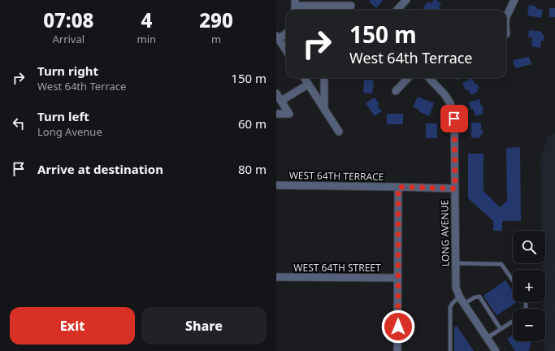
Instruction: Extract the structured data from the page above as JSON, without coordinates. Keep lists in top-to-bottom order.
{
  "streets": {
    "street": ["WEST 64TH TERRACE", "LONG AVENUE", "WEST 64TH STREET"]
  },
  "crossings": [
    ["WEST 64TH TERRACE", "LONG AVENUE"]
  ],
  "page": {
    "eta": [
      "07:08",
      "Arrival",
      "4",
      "min",
      "290",
      "m"
    ],
    "turn": ["150 m", "West 64th Terrace"],
    "list": [
      {
        "name": "Turn right",
        "note": "West 64th Terrace",
        "value": "150 m"
      },
      {
        "name": "Turn left",
        "note": "Long Avenue",
        "value": "60 m"
      },
      {
        "name": "Arrive at destination",
        "value": "80 m"
      }
    ],
    "map_buttons": ["+", "−"],
    "buttons": ["Exit", "Share"]
  }
}
